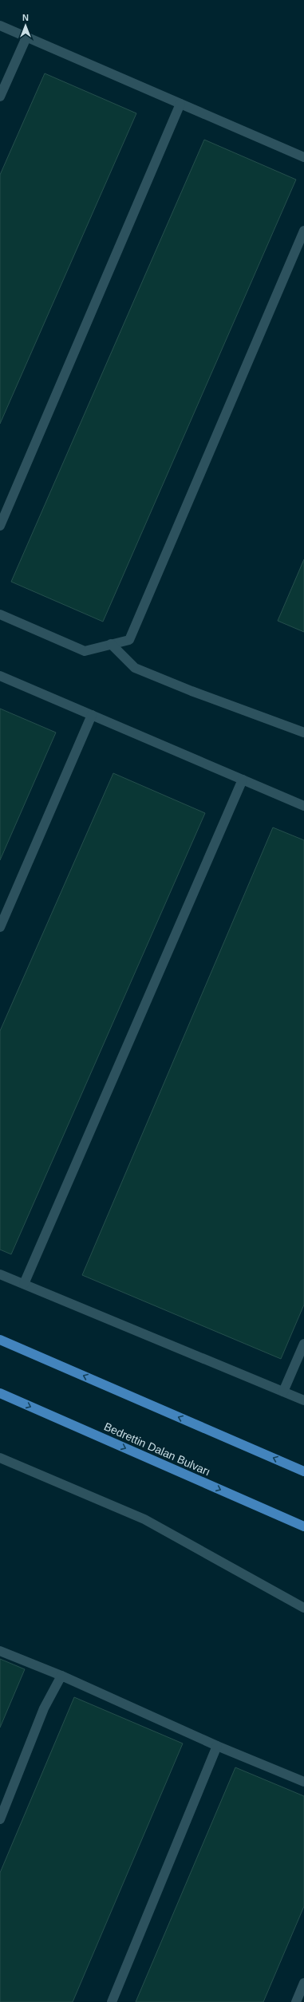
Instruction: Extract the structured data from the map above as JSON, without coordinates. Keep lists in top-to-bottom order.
{
  "streets": {
    "main road": ["Bedrettin Dalan Bulvarı"]
  },
  "north": "top"
}
